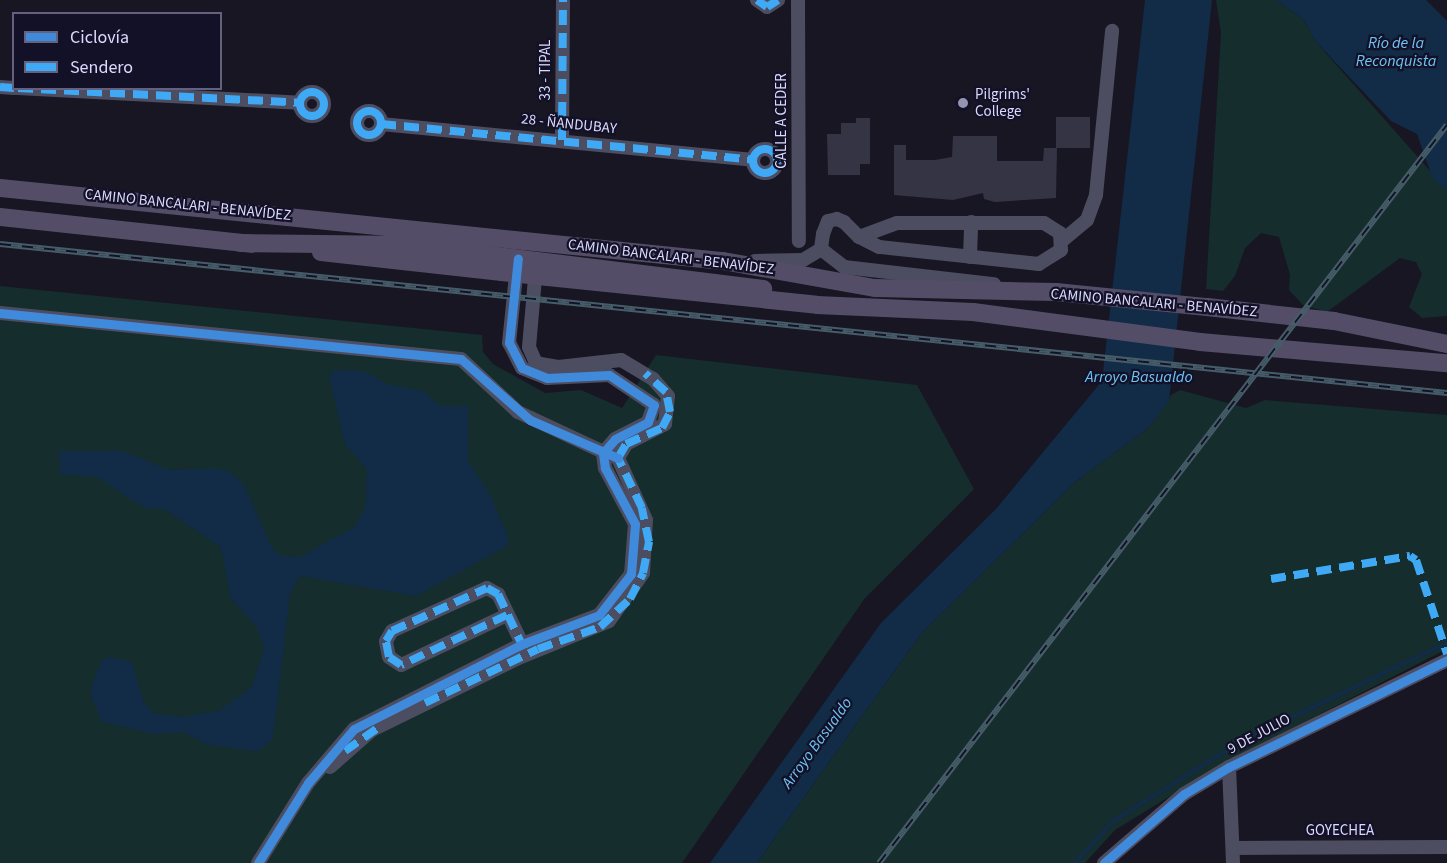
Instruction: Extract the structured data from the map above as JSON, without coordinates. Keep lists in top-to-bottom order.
{
  "streets": {
    "main road": ["CAMINO BANCALARI - BENAVÍDEZ"],
    "street": [
      "33 - TIPAL",
      "CALLE A CEDER",
      "28 - ÑANDUBAY",
      "9 DE JULIO",
      "GOYECHEA"
    ]
  },
  "crossings": [
    ["33 - TIPAL", "28 - ÑANDUBAY"]
  ],
  "water": ["Río de la Reconquista", "Arroyo Basualdo"],
  "places": ["Pilgrims' College"],
  "legend": ["Ciclovía", "Sendero"]
}
